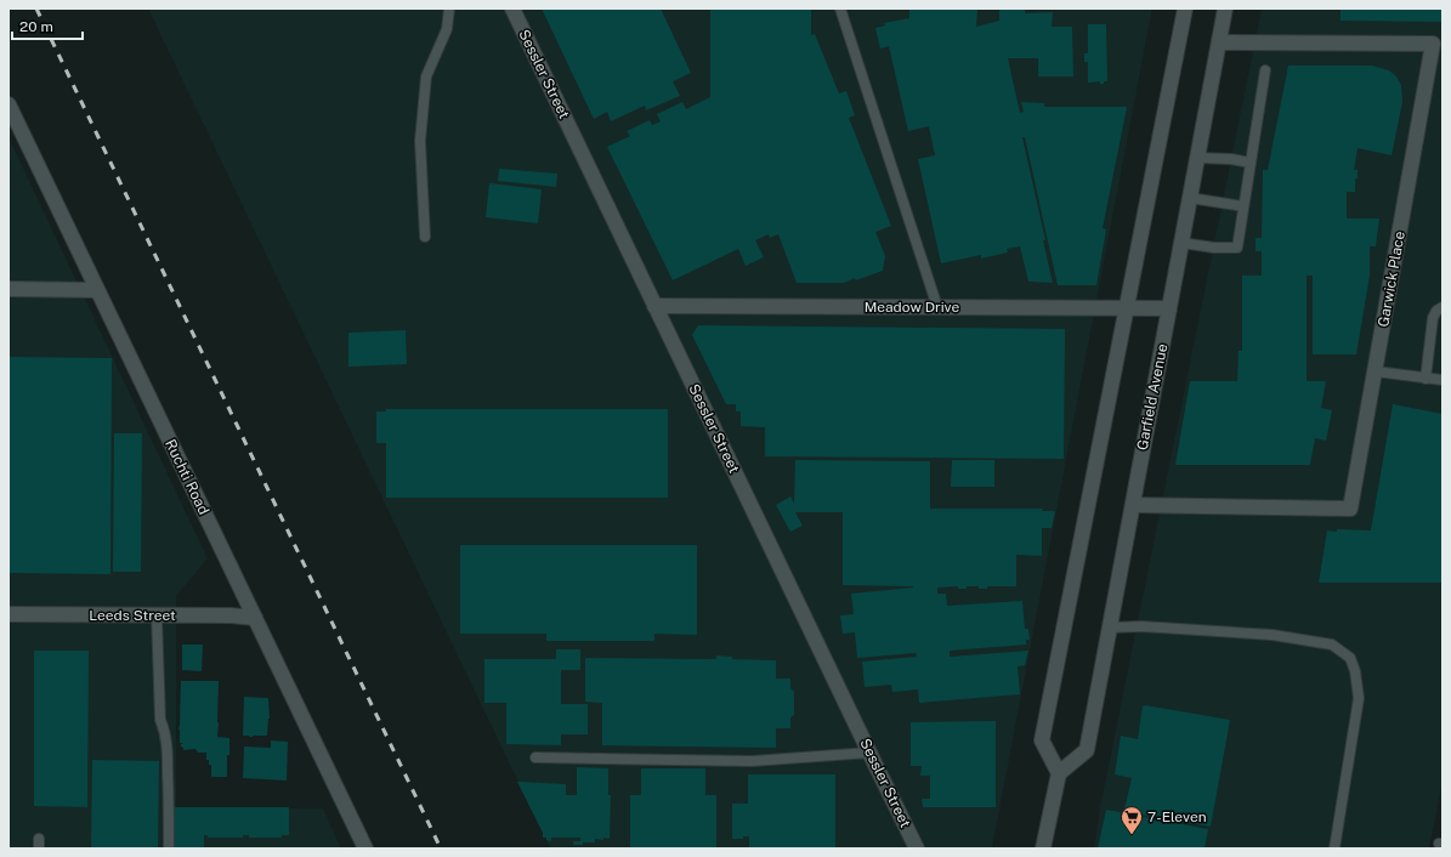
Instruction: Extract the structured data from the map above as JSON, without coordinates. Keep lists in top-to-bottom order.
{
  "streets": {
    "street": [
      "Sessler Street",
      "Garwick Place",
      "Meadow Drive",
      "Garfield Avenue",
      "Ruchti Road",
      "Leeds Street"
    ]
  },
  "crossings": [
    ["Sessler Street", "Meadow Drive"],
    ["Garwick Place", "Garfield Avenue"],
    ["Meadow Drive", "Garfield Avenue"],
    ["Ruchti Road", "Leeds Street"]
  ],
  "places": {
    "supermarket": ["7-Eleven"]
  },
  "scale_bar": "20 m"
}
